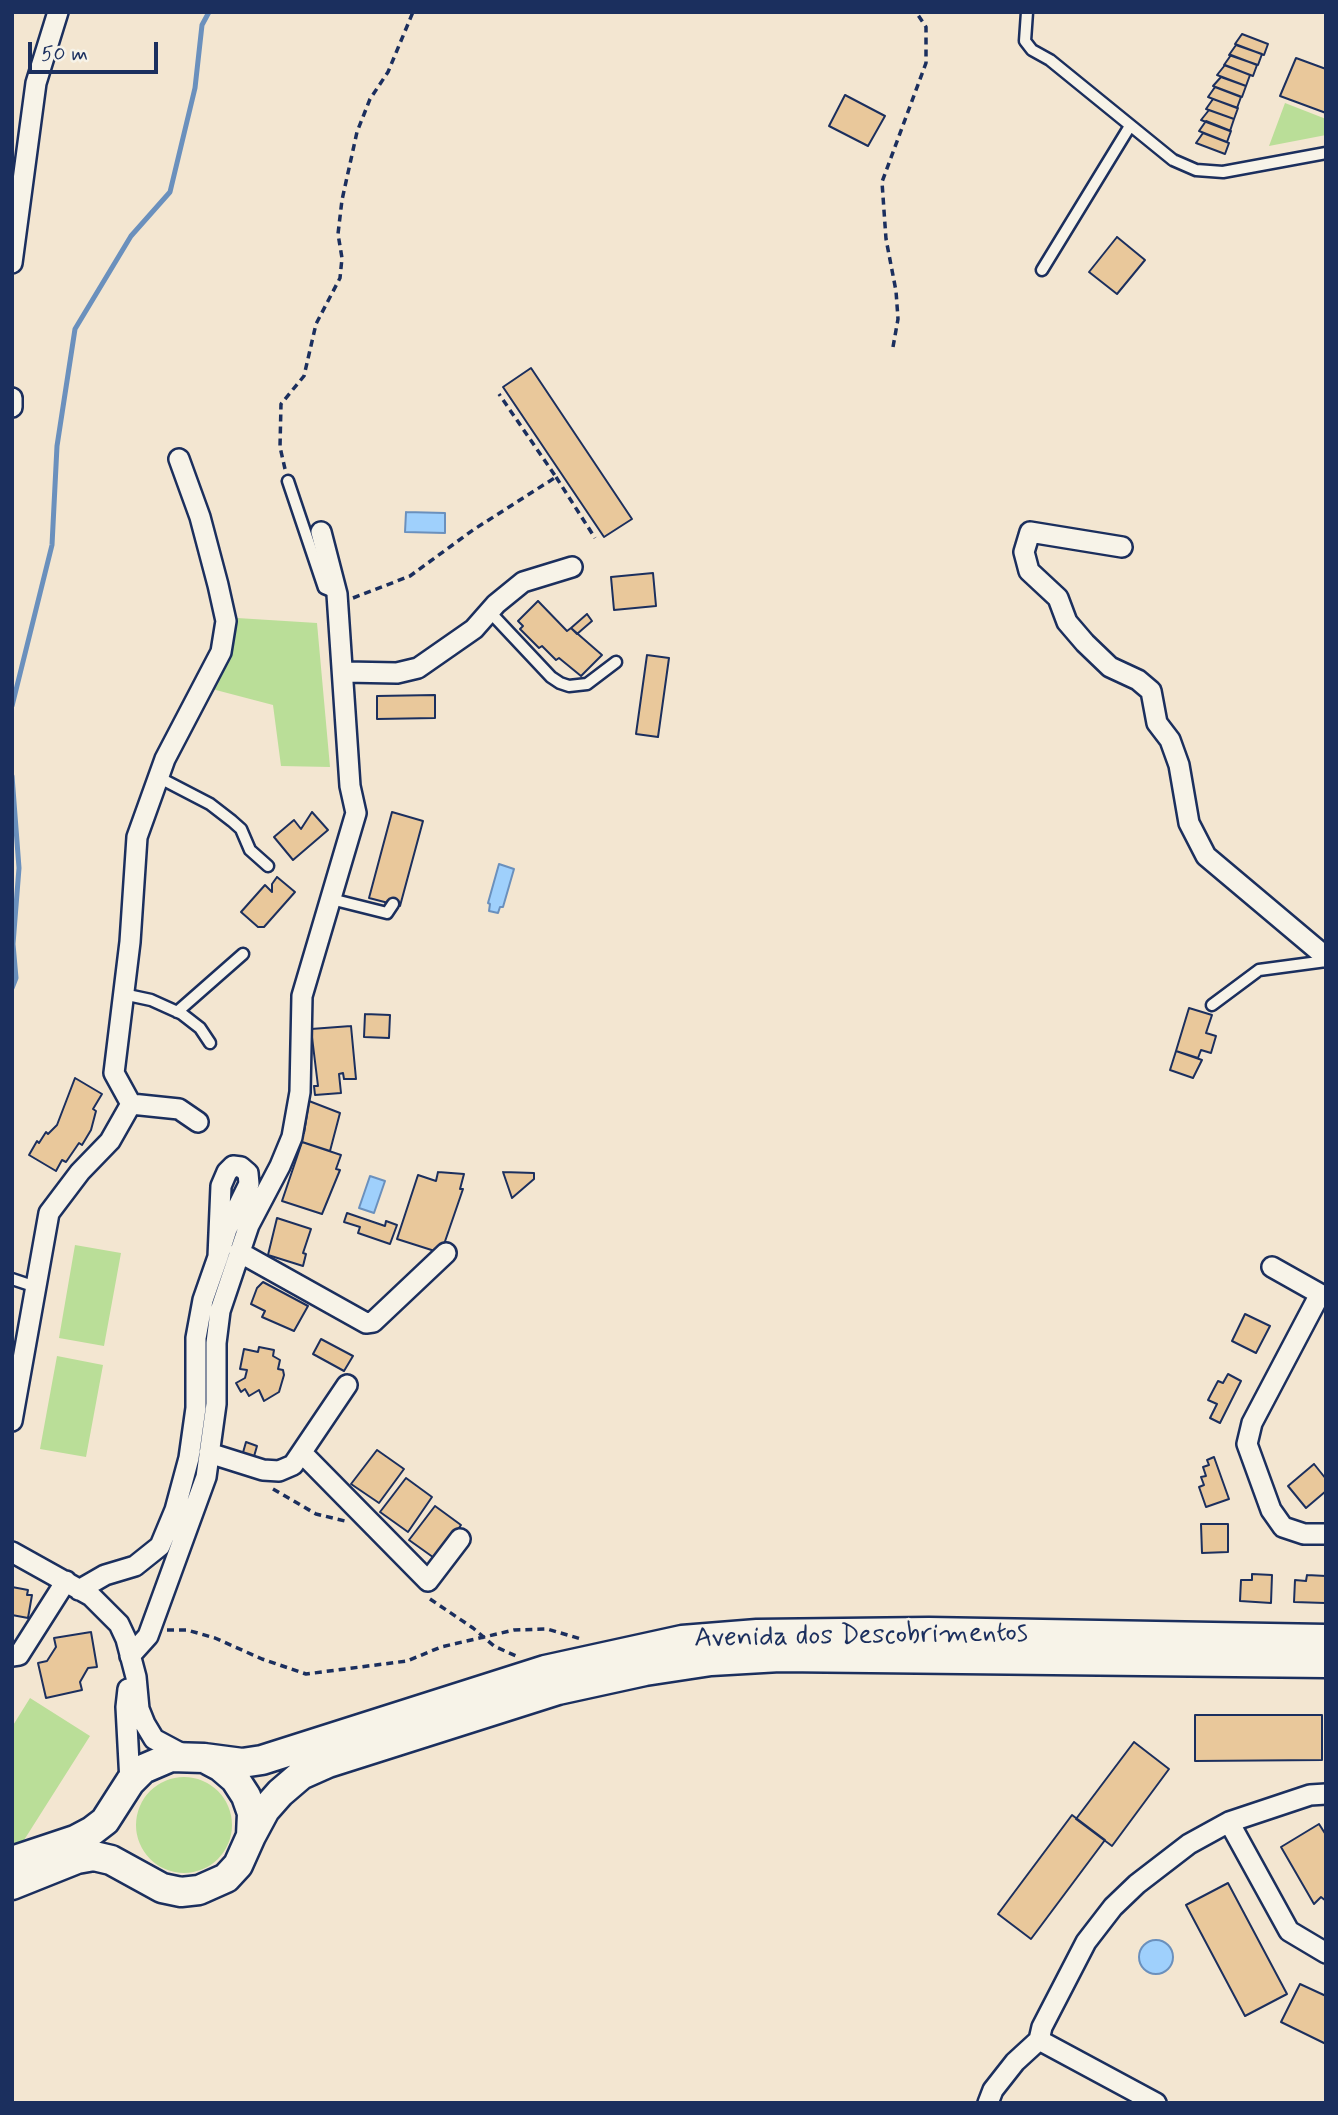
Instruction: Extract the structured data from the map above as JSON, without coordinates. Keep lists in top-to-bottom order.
{
  "streets": {
    "street": ["Avenida dos Descobrimentos"]
  },
  "scale_bar": "50 m"
}
